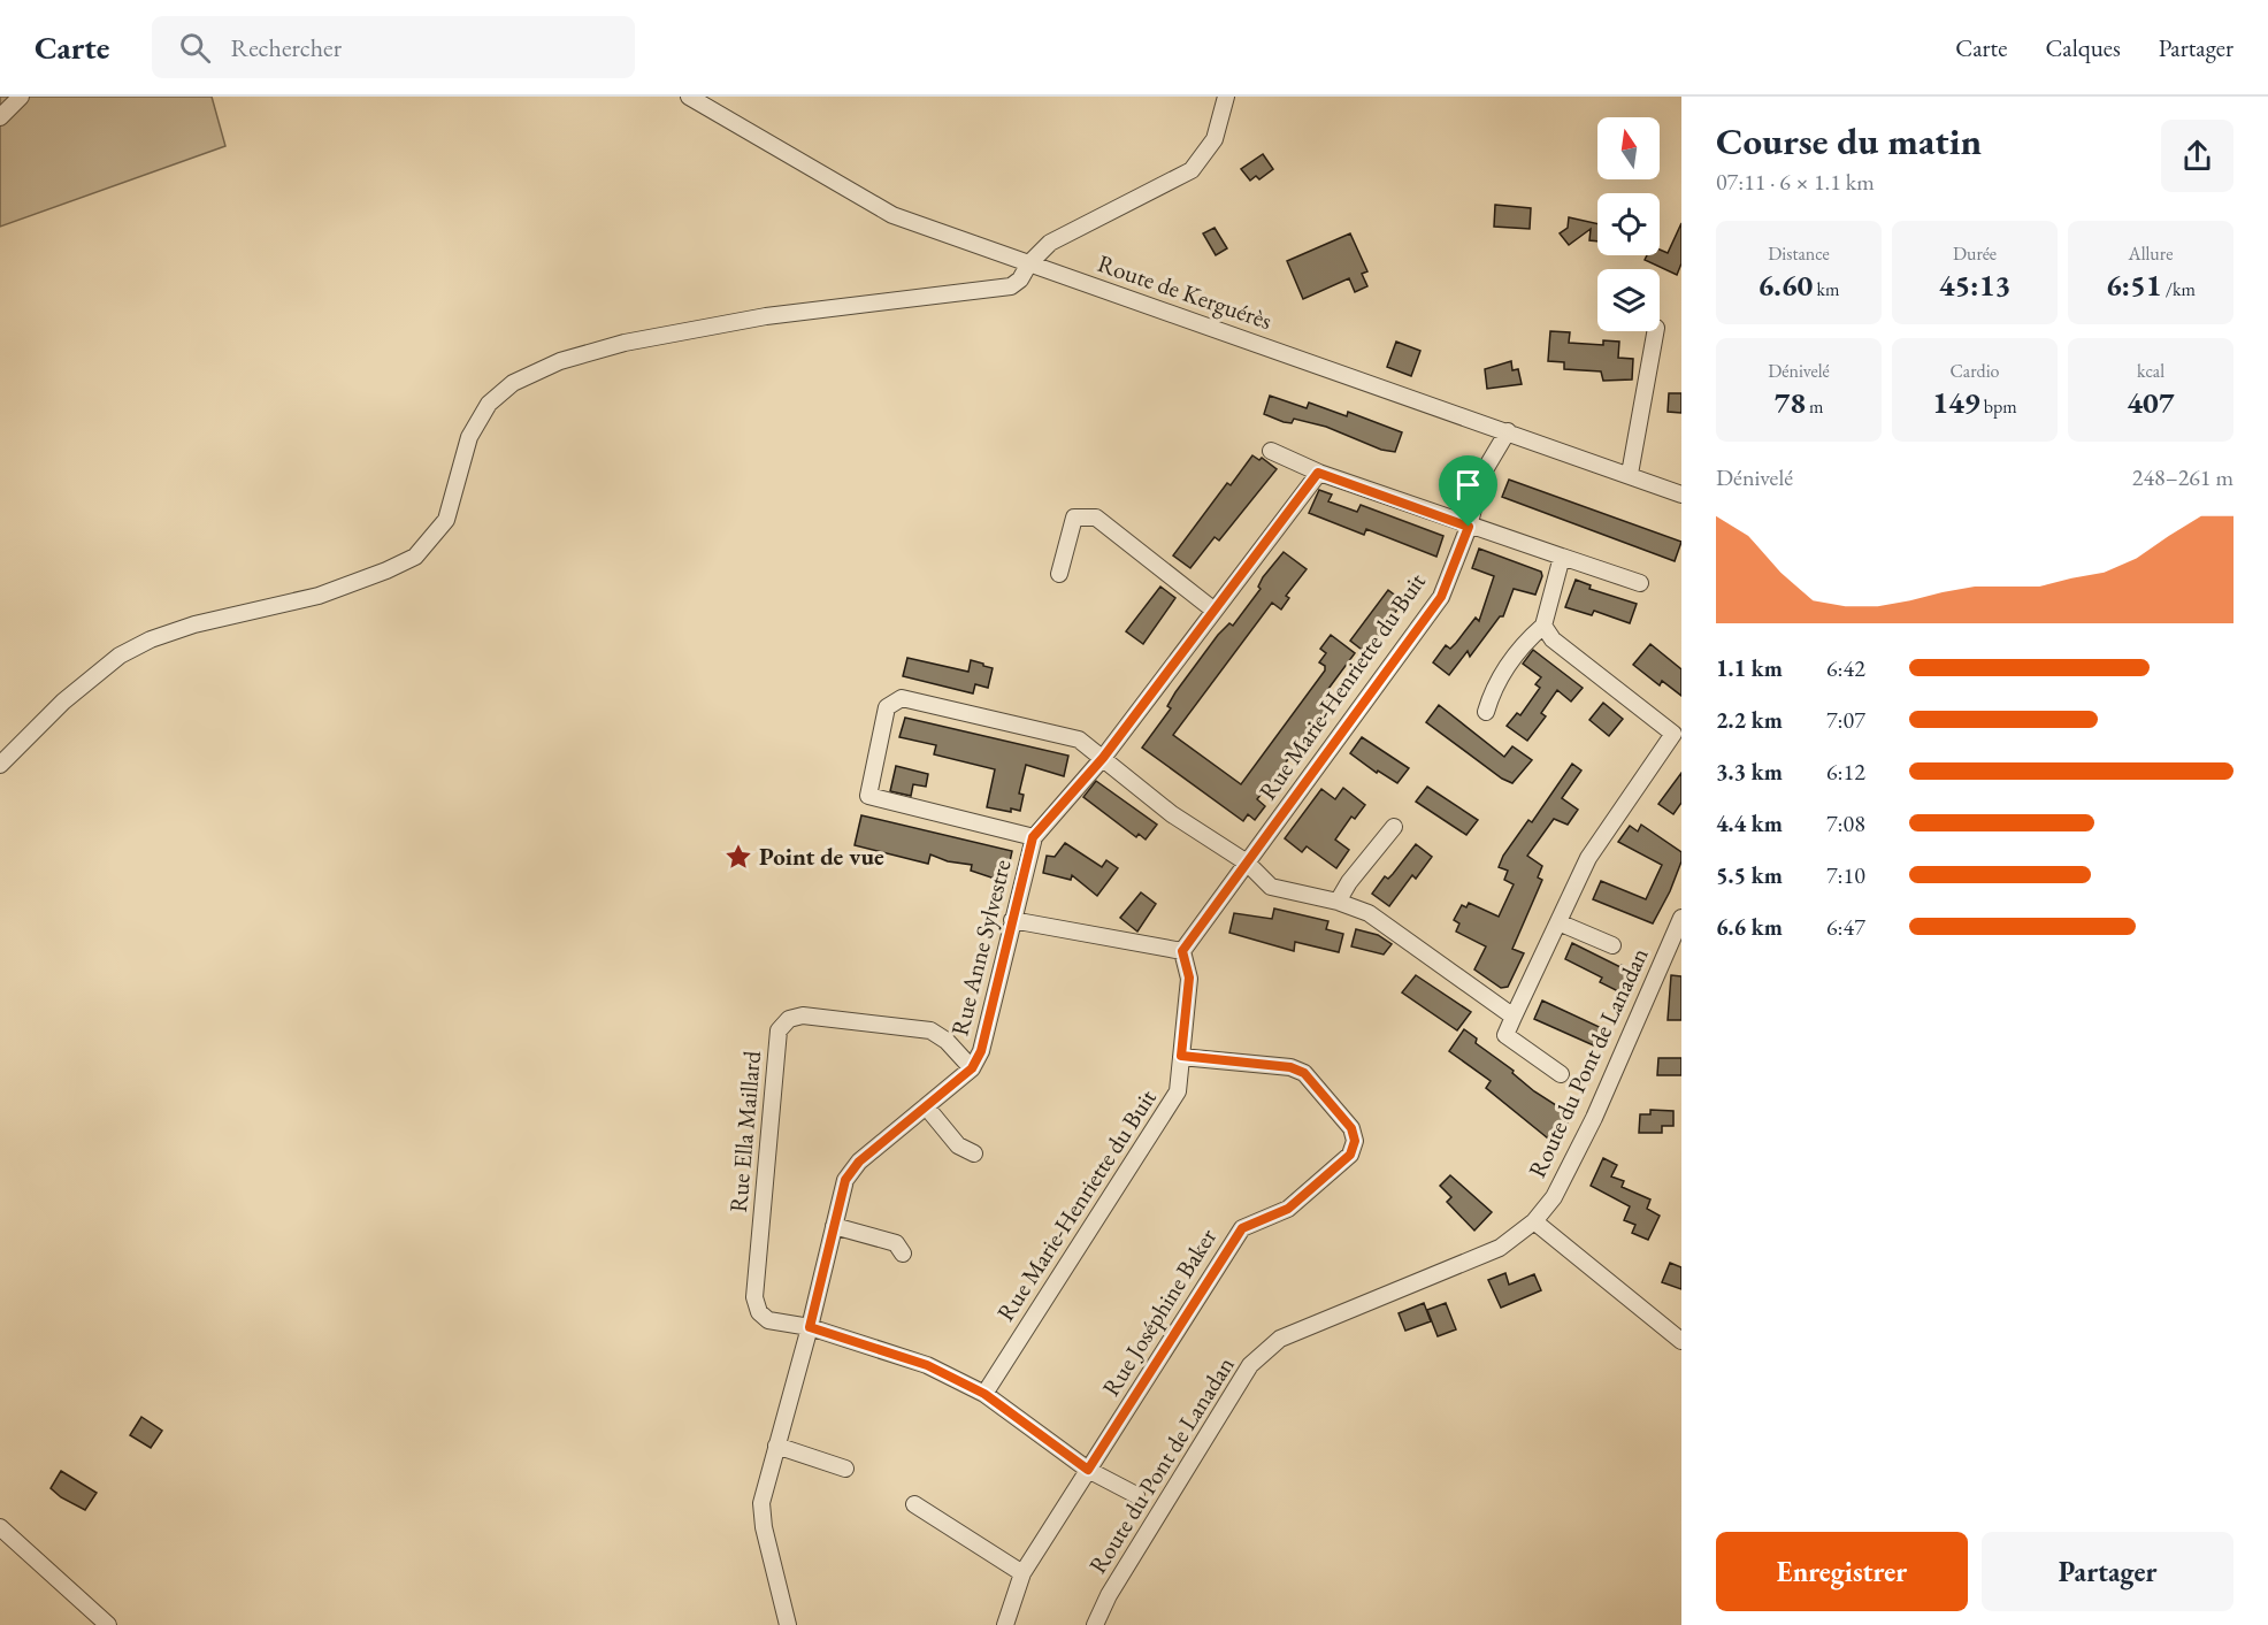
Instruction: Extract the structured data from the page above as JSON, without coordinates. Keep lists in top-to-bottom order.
{
  "streets": {
    "street": [
      "Route de Kerguérès",
      "Rue Marie-Henriette du Buit",
      "Rue Anne Sylvestre",
      "Route du Pont de Lanadan",
      "Rue Ella Maillard",
      "Rue Joséphine Baker"
    ]
  },
  "crossings": [
    ["Route de Kerguérès", "Rue Marie-Henriette du Buit"],
    ["Rue Marie-Henriette du Buit", "Rue Joséphine Baker"],
    ["Rue Anne Sylvestre", "Rue Ella Maillard"]
  ],
  "places": {
    "place": ["Point de vue"]
  },
  "north": "top",
  "page": {
    "header": "Carte",
    "search": "Rechercher",
    "nav": ["Carte", "Calques", "Partager"],
    "heading": ["Course du matin", "07:11 · 6 × 1.1 km"],
    "stats": [
      ["Distance", "6.60 km"],
      ["Durée", "45:13"],
      ["Allure", "6:51 /km"],
      ["Dénivelé", "78 m"],
      ["Cardio", "149 bpm"],
      ["kcal", "407"]
    ],
    "chart": ["Dénivelé", "248–261 m"],
    "list": [
      {
        "name": "1.1 km",
        "note": "6:42"
      },
      {
        "name": "2.2 km",
        "note": "7:07"
      },
      {
        "name": "3.3 km",
        "note": "6:12"
      },
      {
        "name": "4.4 km",
        "note": "7:08"
      },
      {
        "name": "5.5 km",
        "note": "7:10"
      },
      {
        "name": "6.6 km",
        "note": "6:47"
      }
    ],
    "buttons": ["Enregistrer", "Partager"]
  }
}
